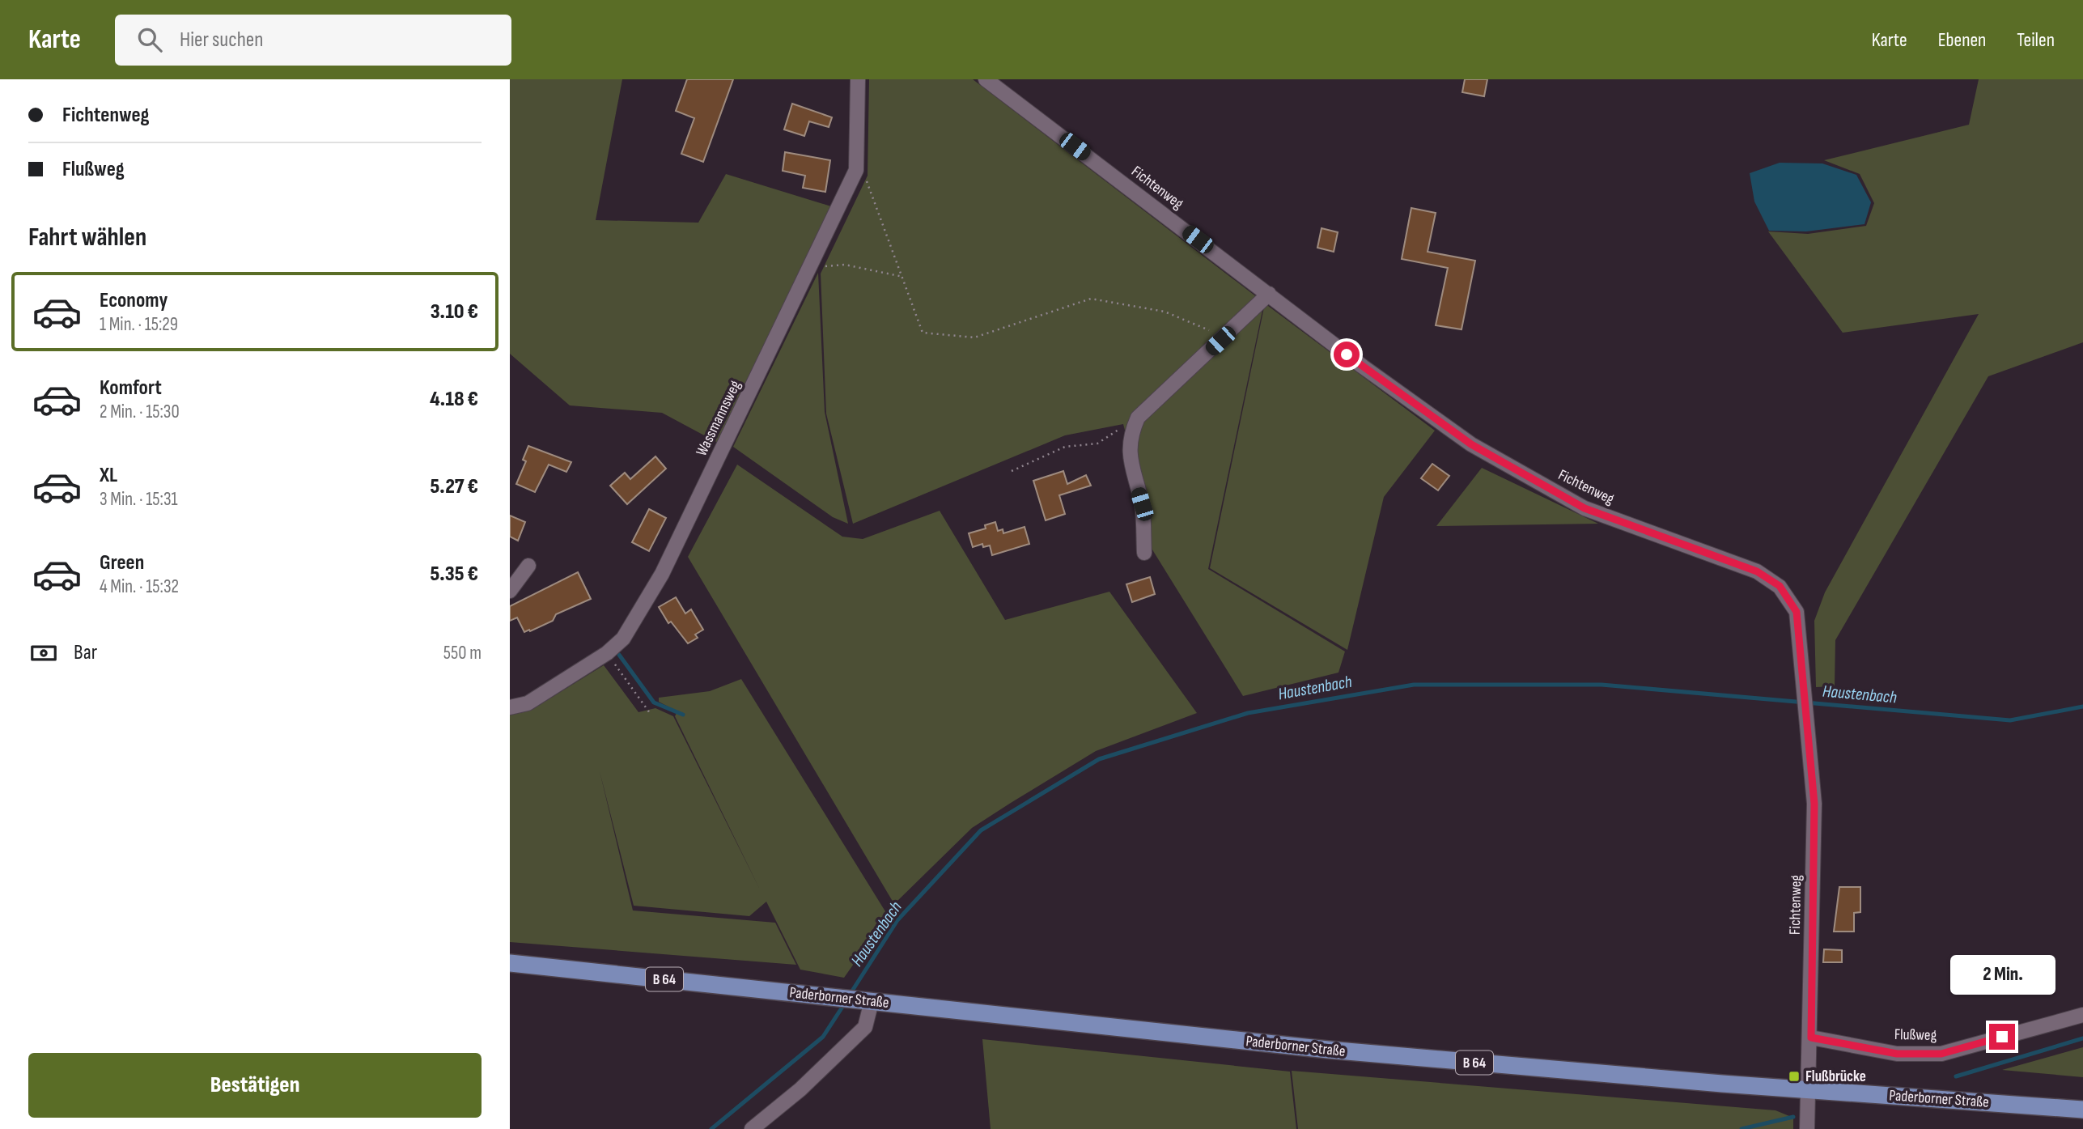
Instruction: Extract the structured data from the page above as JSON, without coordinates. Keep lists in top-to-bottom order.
{
  "streets": {
    "main road": ["B 64", "Paderborner Straße"],
    "street": ["Fichtenweg", "Wassmannsweg", "Flußweg"]
  },
  "crossings": [
    ["Fichtenweg", "Paderborner Straße"],
    ["Fichtenweg", "Flußweg"]
  ],
  "water": ["Haustenbach"],
  "places": {
    "transit": ["Flußbrücke"]
  },
  "page": {
    "header": "Karte",
    "search": "Hier suchen",
    "nav": ["Karte", "Ebenen", "Teilen"],
    "banner": ["Fichtenweg", "Flußweg"],
    "heading": "Fahrt wählen",
    "list": [
      {
        "name": "Economy",
        "note": "1 Min. · 15:29",
        "value": "3.10 €"
      },
      {
        "name": "Komfort",
        "note": "2 Min. · 15:30",
        "value": "4.18 €"
      },
      {
        "name": "XL",
        "note": "3 Min. · 15:31",
        "value": "5.27 €"
      },
      {
        "name": "Green",
        "note": "4 Min. · 15:32",
        "value": "5.35 €"
      }
    ],
    "pay": ["Bar", "550 m"],
    "bubble": "2 Min.",
    "buttons": "Bestätigen"
  }
}
